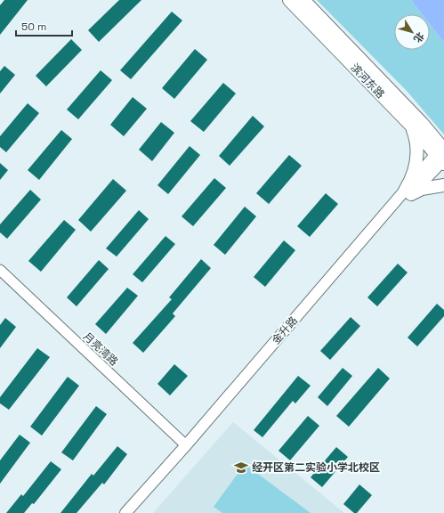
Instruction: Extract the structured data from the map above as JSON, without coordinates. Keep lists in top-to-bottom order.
{
  "streets": {
    "main road": ["滨河东路", "金升路"],
    "street": ["月亮湾路"]
  },
  "crossings": [
    ["滨河东路", "金升路"],
    ["金升路", "月亮湾路"]
  ],
  "places": {
    "school or university": ["经开区第二实验小学北校区"]
  },
  "scale_bar": "50 m",
  "north": "bottom right"
}
